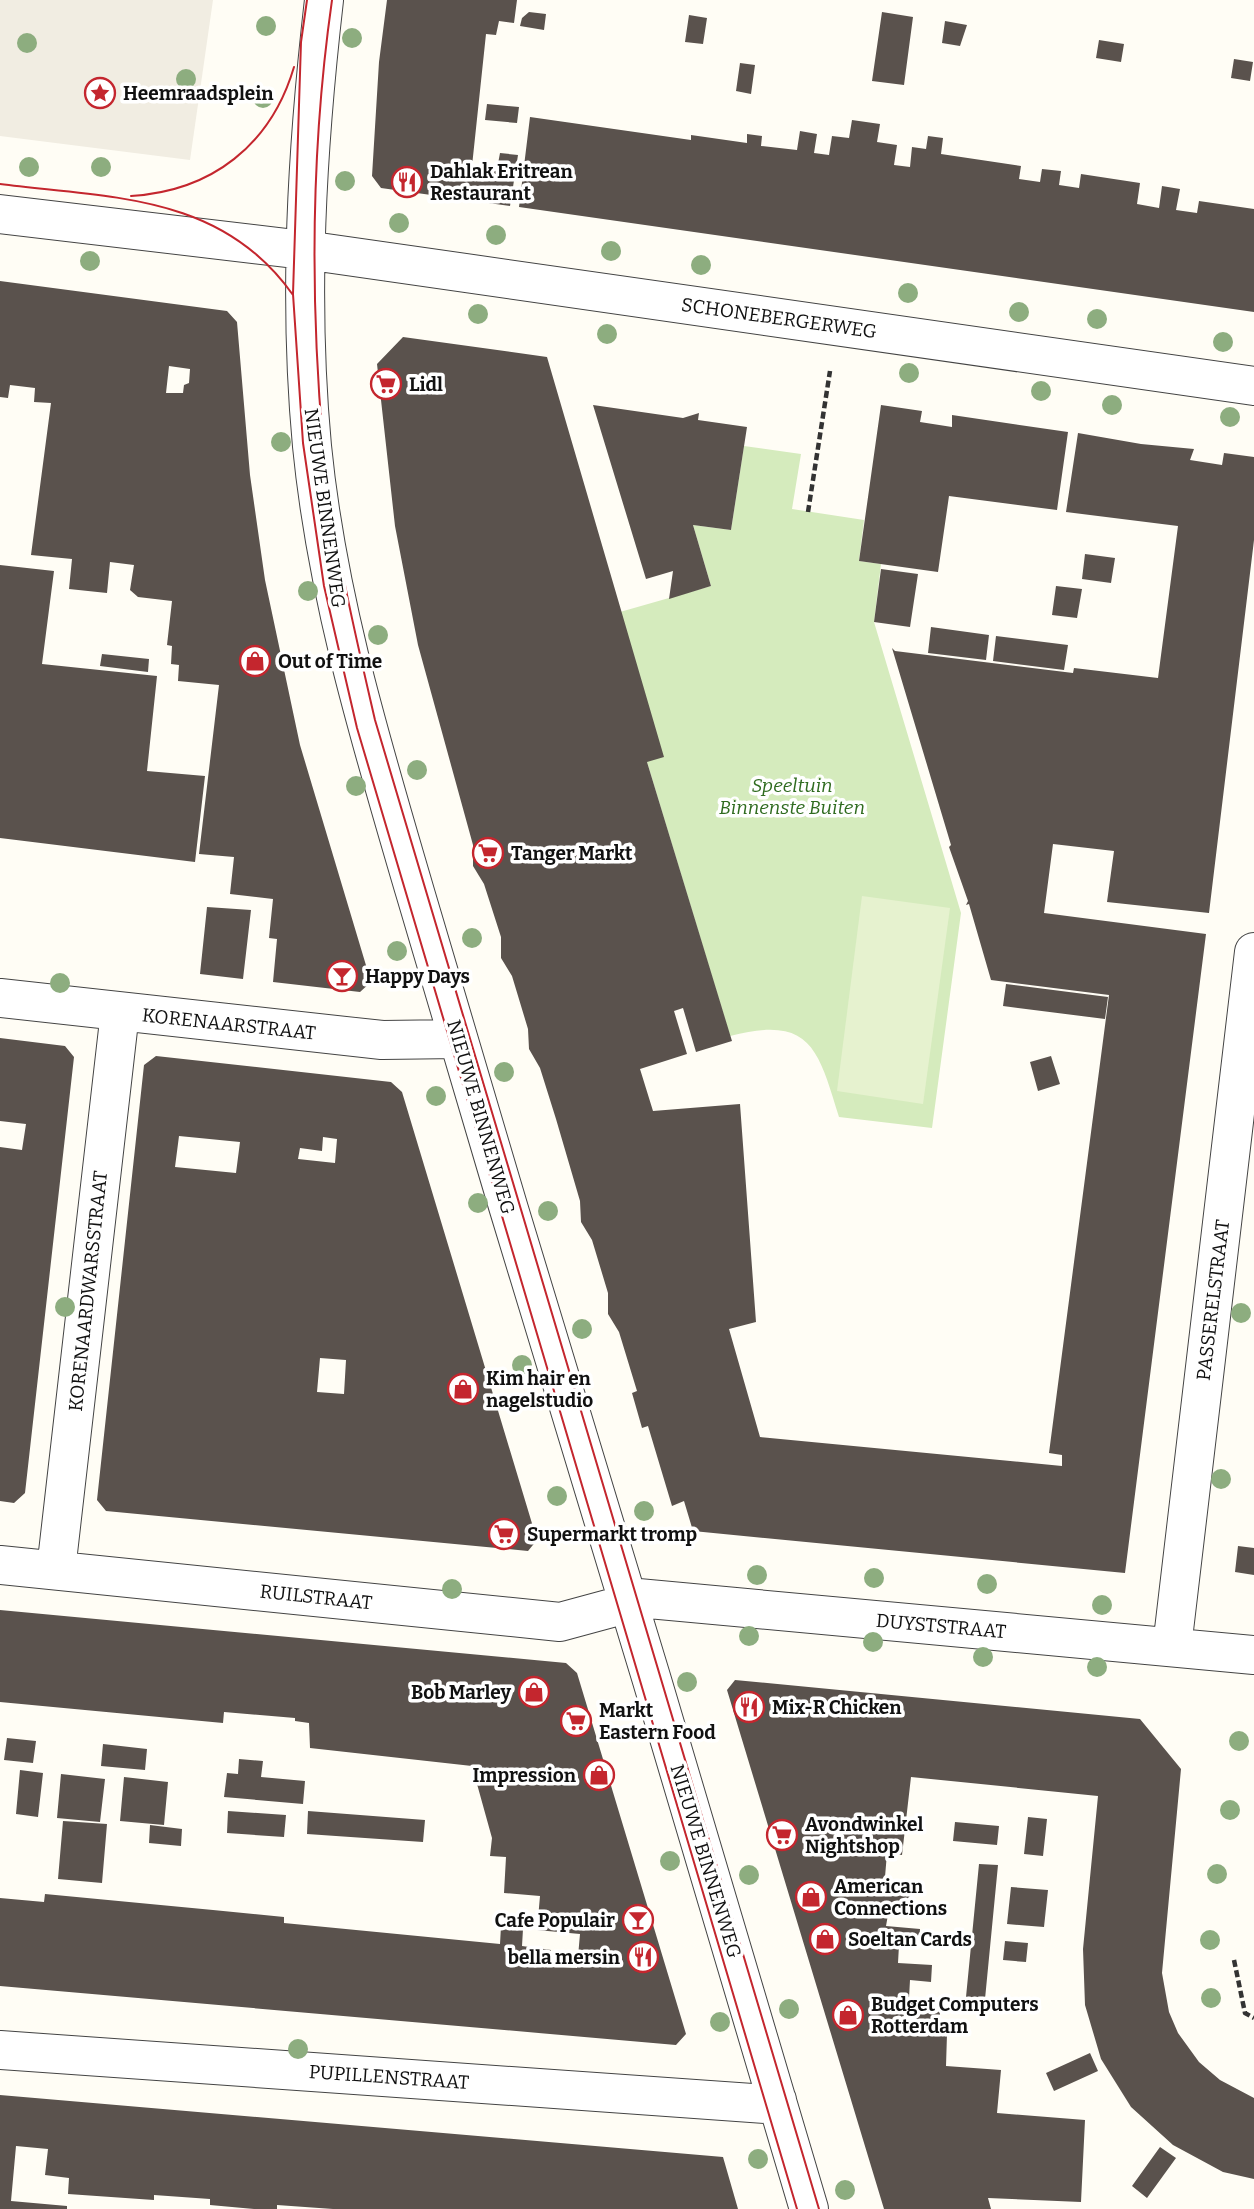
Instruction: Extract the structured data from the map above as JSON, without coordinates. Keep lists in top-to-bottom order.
{
  "streets": {
    "street": [
      "SCHONEBERGERWEG",
      "NIEUWE BINNENWEG",
      "KORENAARSTRAAT",
      "KORENAARDWARSSTRAAT",
      "PASSERELSTRAAT",
      "RUILSTRAAT",
      "DUYSTSTRAAT",
      "PUPILLENSTRAAT"
    ]
  },
  "crossings": [
    ["SCHONEBERGERWEG", "NIEUWE BINNENWEG"],
    ["NIEUWE BINNENWEG", "KORENAARSTRAAT"],
    ["NIEUWE BINNENWEG", "RUILSTRAAT"],
    ["NIEUWE BINNENWEG", "DUYSTSTRAAT"],
    ["NIEUWE BINNENWEG", "PUPILLENSTRAAT"],
    ["KORENAARSTRAAT", "KORENAARDWARSSTRAAT"],
    ["KORENAARDWARSSTRAAT", "RUILSTRAAT"],
    ["PASSERELSTRAAT", "DUYSTSTRAAT"],
    ["RUILSTRAAT", "DUYSTSTRAAT"]
  ],
  "parks": ["Speeltuin Binnenste Buiten"],
  "places": {
    "place": ["Heemraadsplein"],
    "restaurant": ["Dahlak Eritrean Restaurant", "Mix-R Chicken", "bella mersin"],
    "supermarket": [
      "Lidl",
      "Tanger Markt",
      "Supermarkt tromp",
      "Markt Eastern Food",
      "Avondwinkel Nightshop"
    ],
    "shop": [
      "Out of Time",
      "Kim hair en nagelstudio",
      "Bob Marley",
      "Impression",
      "American Connections",
      "Soeltan Cards",
      "Budget Computers Rotterdam"
    ],
    "bar": ["Happy Days", "Cafe Populair"]
  }
}
